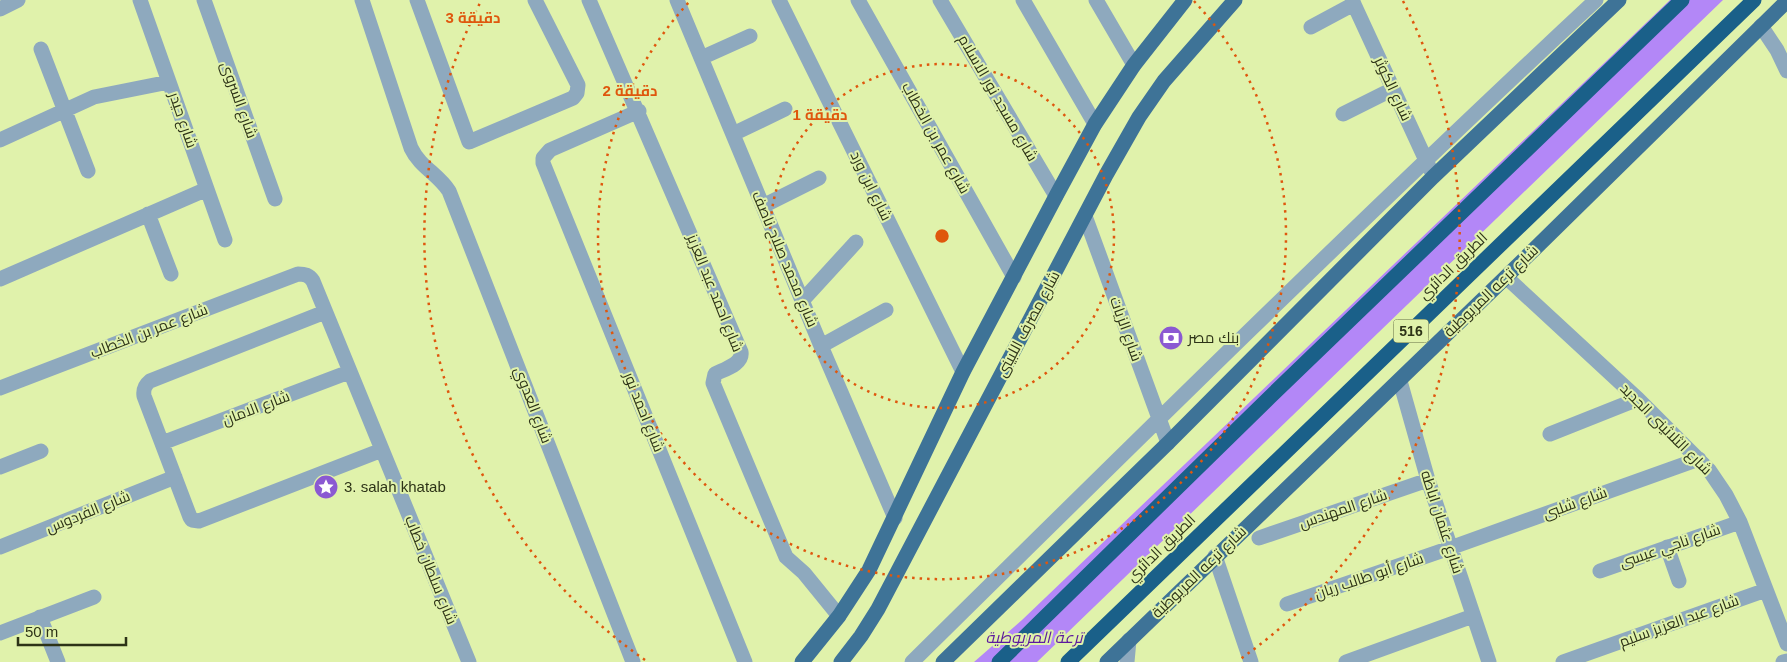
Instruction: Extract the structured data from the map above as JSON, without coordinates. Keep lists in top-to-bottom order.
{
  "streets": {
    "highway": ["الطريق الدائري", "516"],
    "main road": ["شارع ترعه المريوطية", "شارع مصرف اللبينى"],
    "street": [
      "شارع الكوثر",
      "شارع مسجد نور الاسلام",
      "شارع السروى",
      "شارع حيدر",
      "شارع عمر بن الخطاب",
      "شارع ابن ورد",
      "شارع محمد صلاح ناصف",
      "شارع احمد عبد العزيز",
      "شارع الزيات",
      "شارع العدوي",
      "شارع الامان",
      "شارع احمد نور",
      "شارع الثلاثينى الجديد",
      "شارع شلبى",
      "شارع المهندس",
      "شارع الفردوس",
      "شارع عثمان اباظه",
      "شارع ناجي عيسى",
      "شارع سلطان خطاب",
      "شارع أبو طالب ريان",
      "شارع عبد العزيز سليم"
    ]
  },
  "crossings": [
    ["شارع عمر بن الخطاب", "شارع سلطان خطاب"],
    ["شارع ترعه المريوطية", "شارع الثلاثينى الجديد"],
    ["شارع ترعه المريوطية", "شارع عثمان اباظه"],
    ["شارع احمد عبد العزيز", "شارع احمد نور"],
    ["شارع مصرف اللبينى", "شارع الزيات"],
    ["شارع الامان", "شارع سلطان خطاب"],
    ["شارع الثلاثينى الجديد", "شارع شلبى"],
    ["شارع الثلاثينى الجديد", "شارع ناجي عيسى"],
    ["شارع الثلاثينى الجديد", "شارع عبد العزيز سليم"],
    ["شارع شلبى", "شارع عثمان اباظه"],
    ["شارع شلبى", "شارع أبو طالب ريان"],
    ["شارع المهندس", "شارع عثمان اباظه"],
    ["شارع عثمان اباظه", "شارع أبو طالب ريان"]
  ],
  "water": ["ترعة المريوطية"],
  "places": {
    "bank": ["بنك مصر"],
    "place": ["3. salah khatab"]
  },
  "scale_bar": "50 m",
  "rings": ["3 دقيقة", "2 دقيقة", "1 دقيقة"]
}
